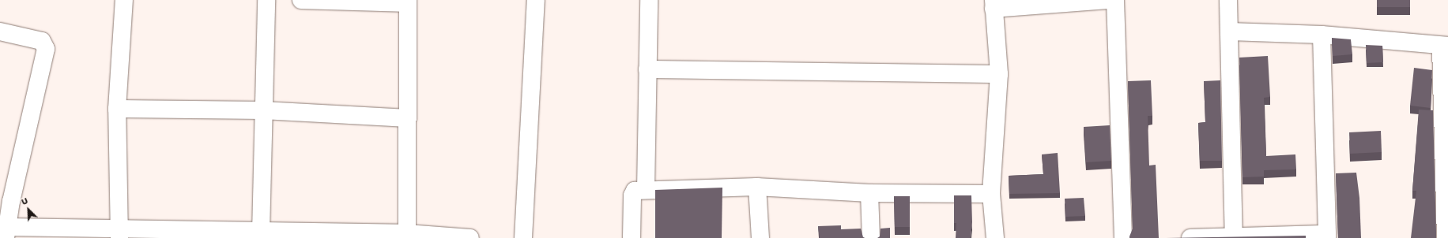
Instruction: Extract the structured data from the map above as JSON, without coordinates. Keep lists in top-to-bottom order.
{
  "north": "top left"
}
